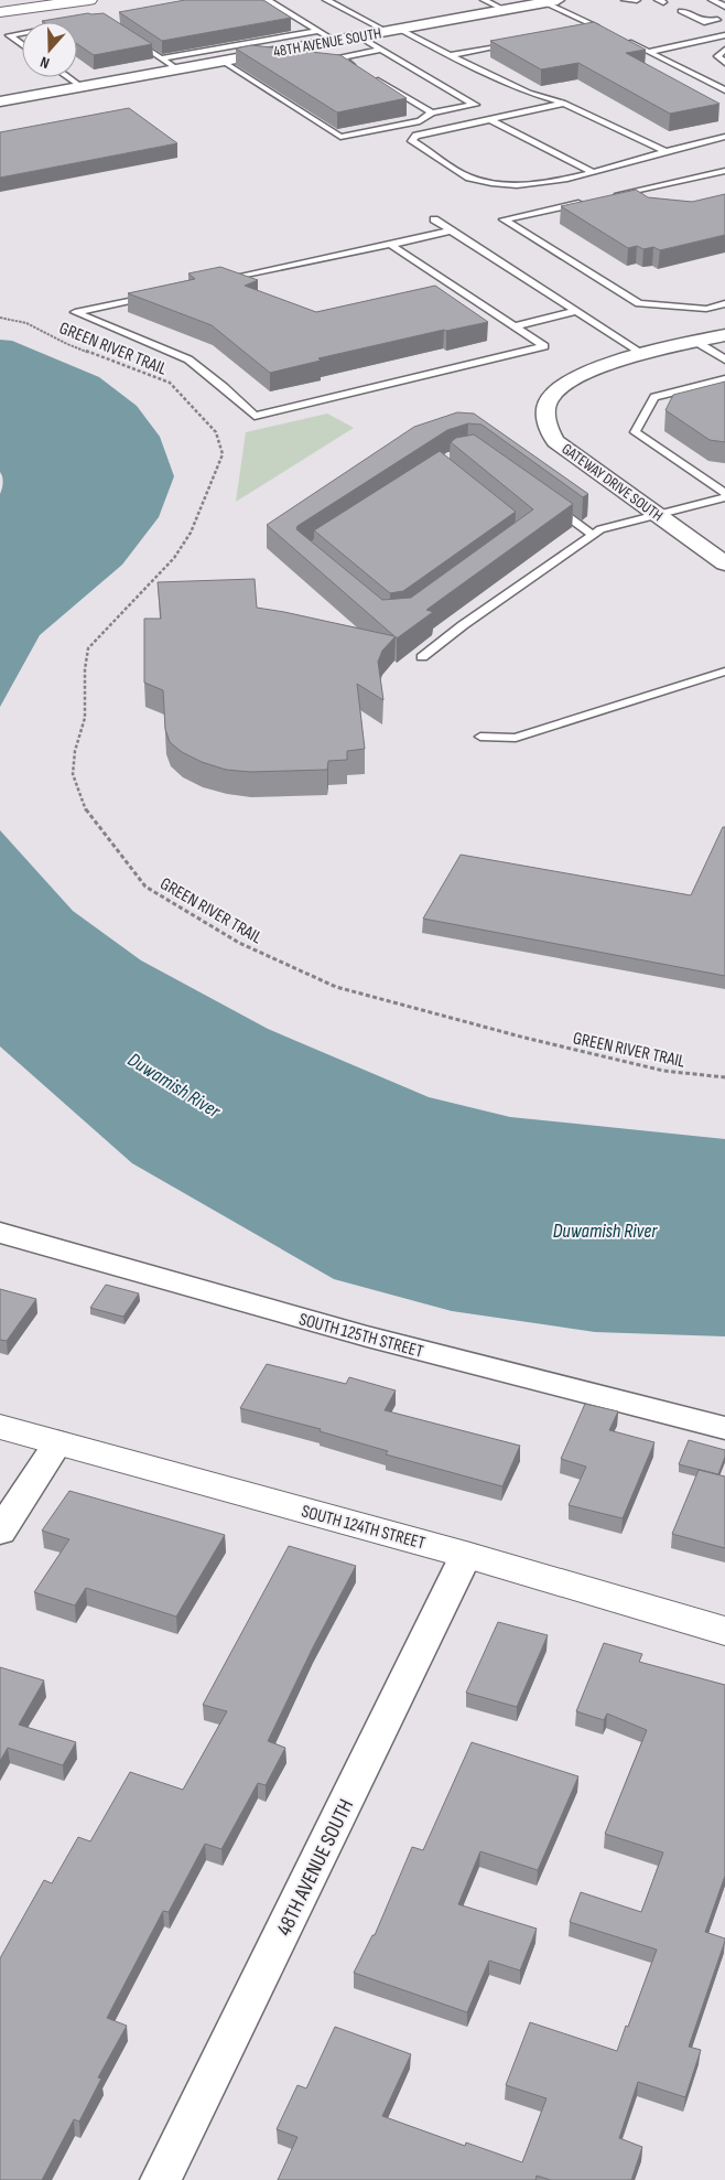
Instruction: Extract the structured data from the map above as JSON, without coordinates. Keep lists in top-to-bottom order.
{
  "streets": {
    "main road": ["SOUTH 124TH STREET"],
    "street": ["48TH AVENUE SOUTH", "GATEWAY DRIVE SOUTH", "SOUTH 125TH STREET"],
    "path": ["GREEN RIVER TRAIL"]
  },
  "crossings": [
    ["48TH AVENUE SOUTH", "SOUTH 124TH STREET"]
  ],
  "water": ["Duwamish River"],
  "north": "bottom"
}
